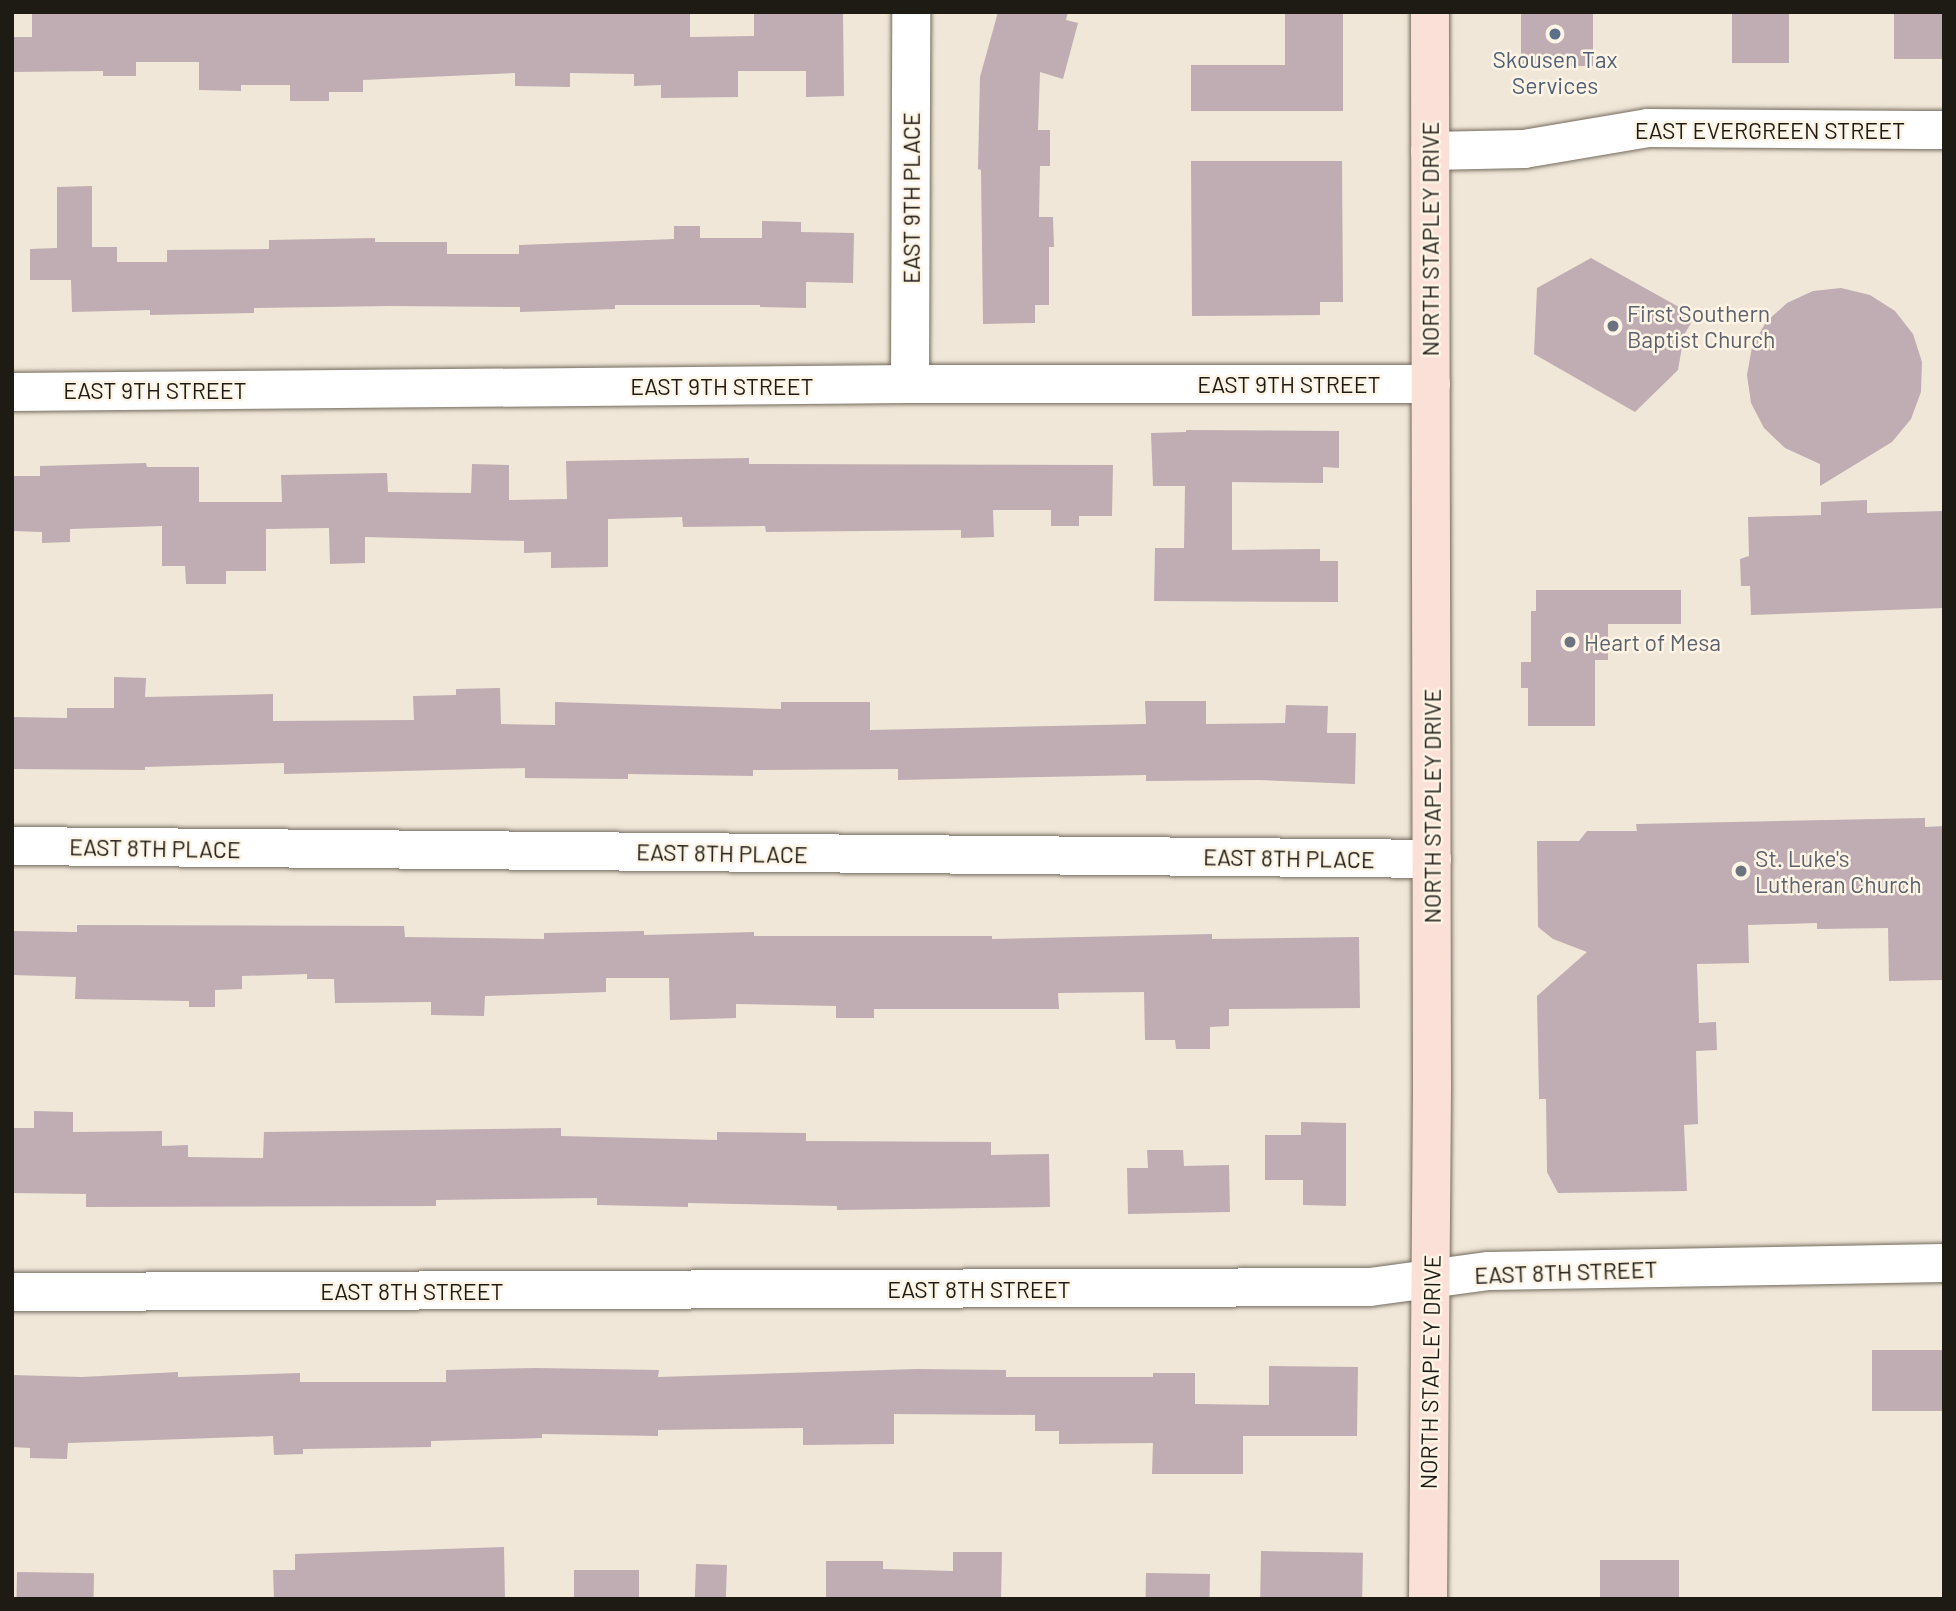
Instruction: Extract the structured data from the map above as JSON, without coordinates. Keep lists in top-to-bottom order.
{
  "streets": {
    "main road": ["NORTH STAPLEY DRIVE"],
    "street": [
      "EAST EVERGREEN STREET",
      "EAST 9TH PLACE",
      "EAST 9TH STREET",
      "EAST 8TH PLACE",
      "EAST 8TH STREET"
    ]
  },
  "crossings": [
    ["EAST EVERGREEN STREET", "NORTH STAPLEY DRIVE"],
    ["EAST 9TH PLACE", "EAST 9TH STREET"],
    ["NORTH STAPLEY DRIVE", "EAST 9TH STREET"],
    ["NORTH STAPLEY DRIVE", "EAST 8TH PLACE"],
    ["NORTH STAPLEY DRIVE", "EAST 8TH STREET"]
  ],
  "places": [
    "Skousen Tax Services",
    "First Southern Baptist Church",
    "Heart of Mesa",
    "St. Luke's Lutheran Church"
  ]
}
